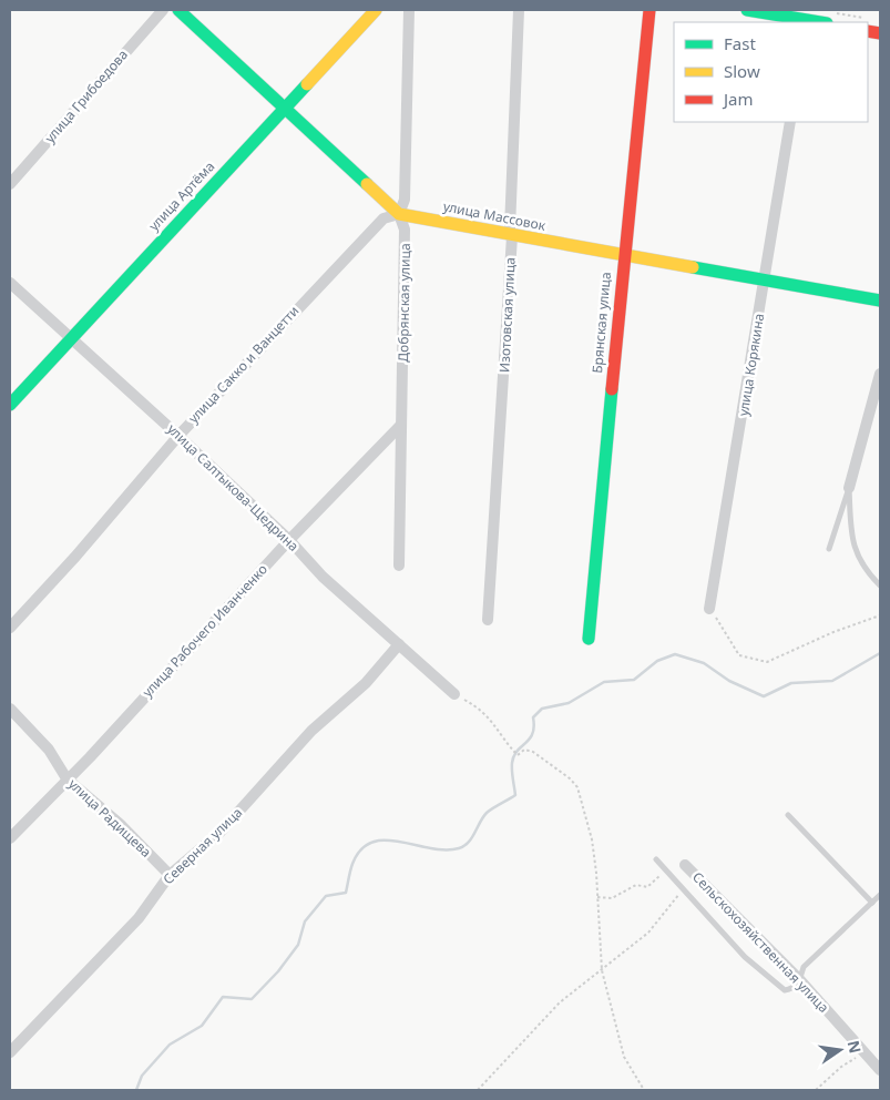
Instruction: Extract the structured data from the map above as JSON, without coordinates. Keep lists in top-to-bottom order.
{
  "streets": {
    "street": [
      "улица Грибоедова",
      "улица Артёма",
      "улица Массовок",
      "Добрянская улица",
      "Изотовская улица",
      "Брянская улица",
      "улица Сакко и Ванцетти",
      "улица Корякина",
      "улица Салтыкова-Щедрина",
      "улица Рабочего Иванченко",
      "улица Радищева",
      "Северная улица",
      "Сельскохозяйственная улица"
    ]
  },
  "crossings": [
    ["улица Артёма", "улица Салтыкова-Щедрина"],
    ["улица Массовок", "Добрянская улица"],
    ["улица Массовок", "Изотовская улица"],
    ["улица Массовок", "Брянская улица"],
    ["улица Массовок", "улица Сакко и Ванцетти"],
    ["улица Массовок", "улица Корякина"],
    ["Добрянская улица", "улица Сакко и Ванцетти"],
    ["Добрянская улица", "улица Рабочего Иванченко"],
    ["улица Сакко и Ванцетти", "улица Салтыкова-Щедрина"],
    ["улица Салтыкова-Щедрина", "улица Рабочего Иванченко"],
    ["улица Салтыкова-Щедрина", "Северная улица"],
    ["улица Рабочего Иванченко", "улица Радищева"],
    ["улица Радищева", "Северная улица"]
  ],
  "legend": ["Fast", "Slow", "Jam"],
  "north": "right"
}
